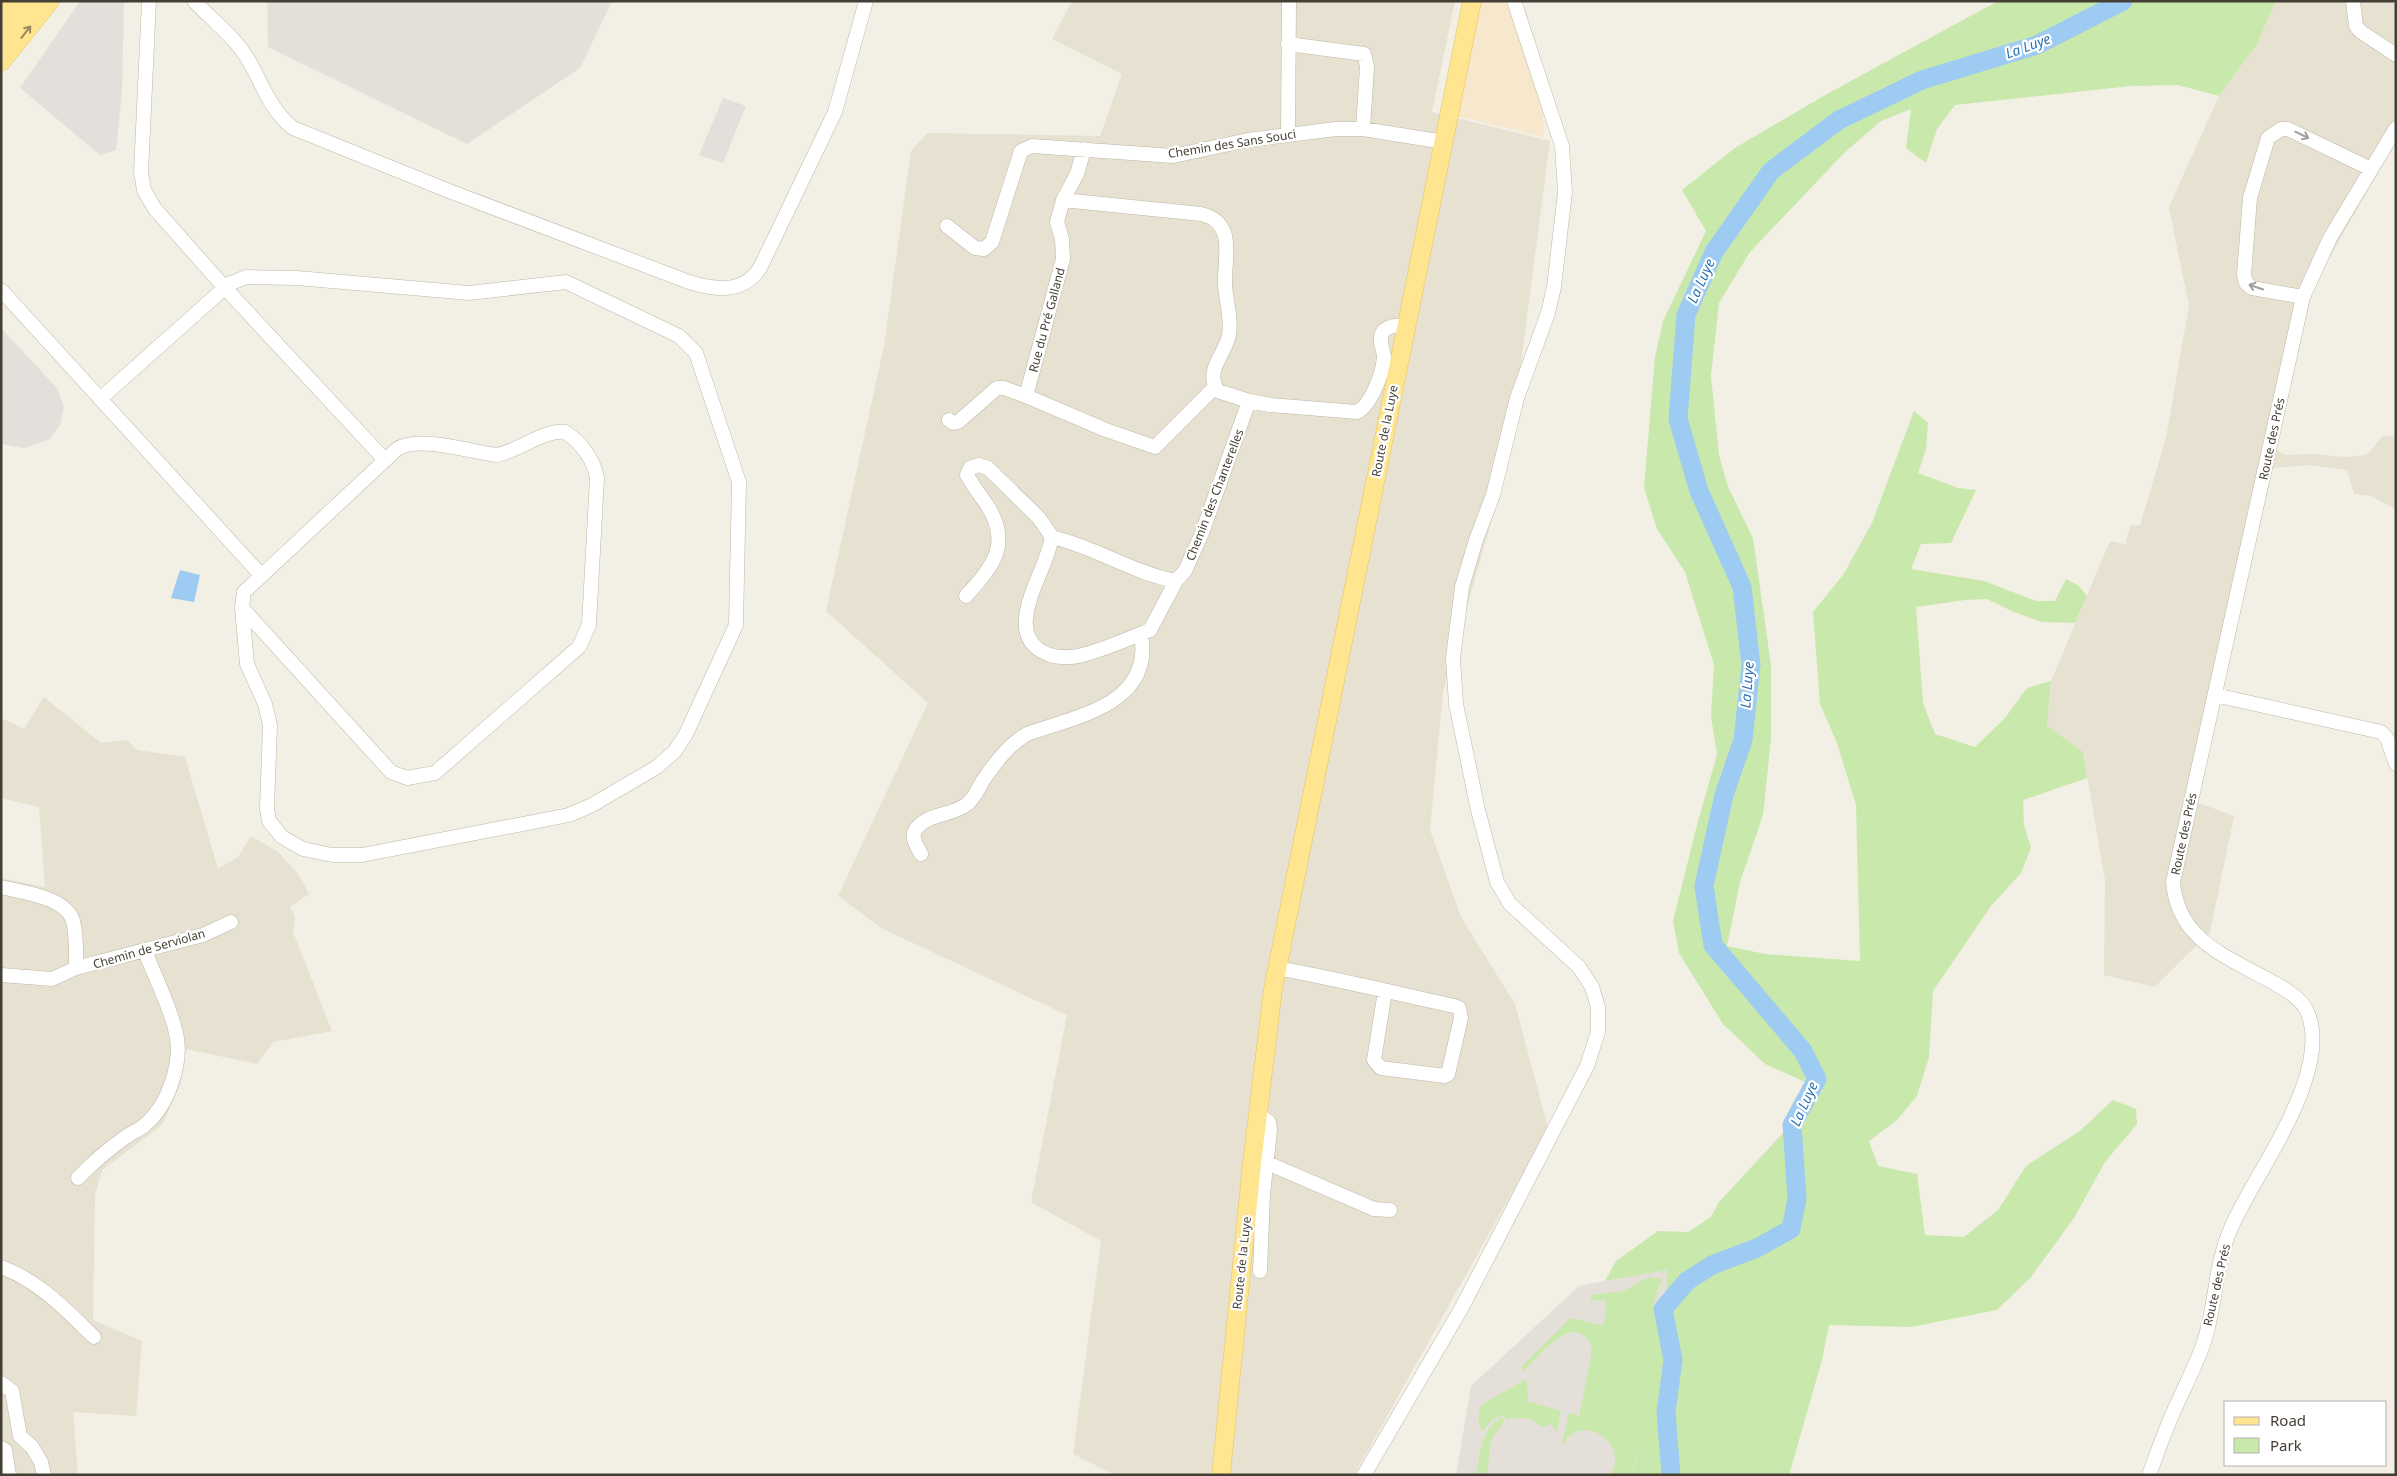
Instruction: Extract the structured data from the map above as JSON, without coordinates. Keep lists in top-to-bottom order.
{
  "streets": {
    "main road": ["Route de la Luye"],
    "street": [
      "Chemin des Sans Souci",
      "Rue du Pré Galland",
      "Route des Prés",
      "Chemin des Chanterelles",
      "Chemin de Serviolan"
    ]
  },
  "crossings": [
    ["Chemin des Sans Souci", "Rue du Pré Galland"],
    ["Chemin des Sans Souci", "Route de la Luye"]
  ],
  "water": ["La Luye"],
  "legend": ["Road", "Park"]
}
